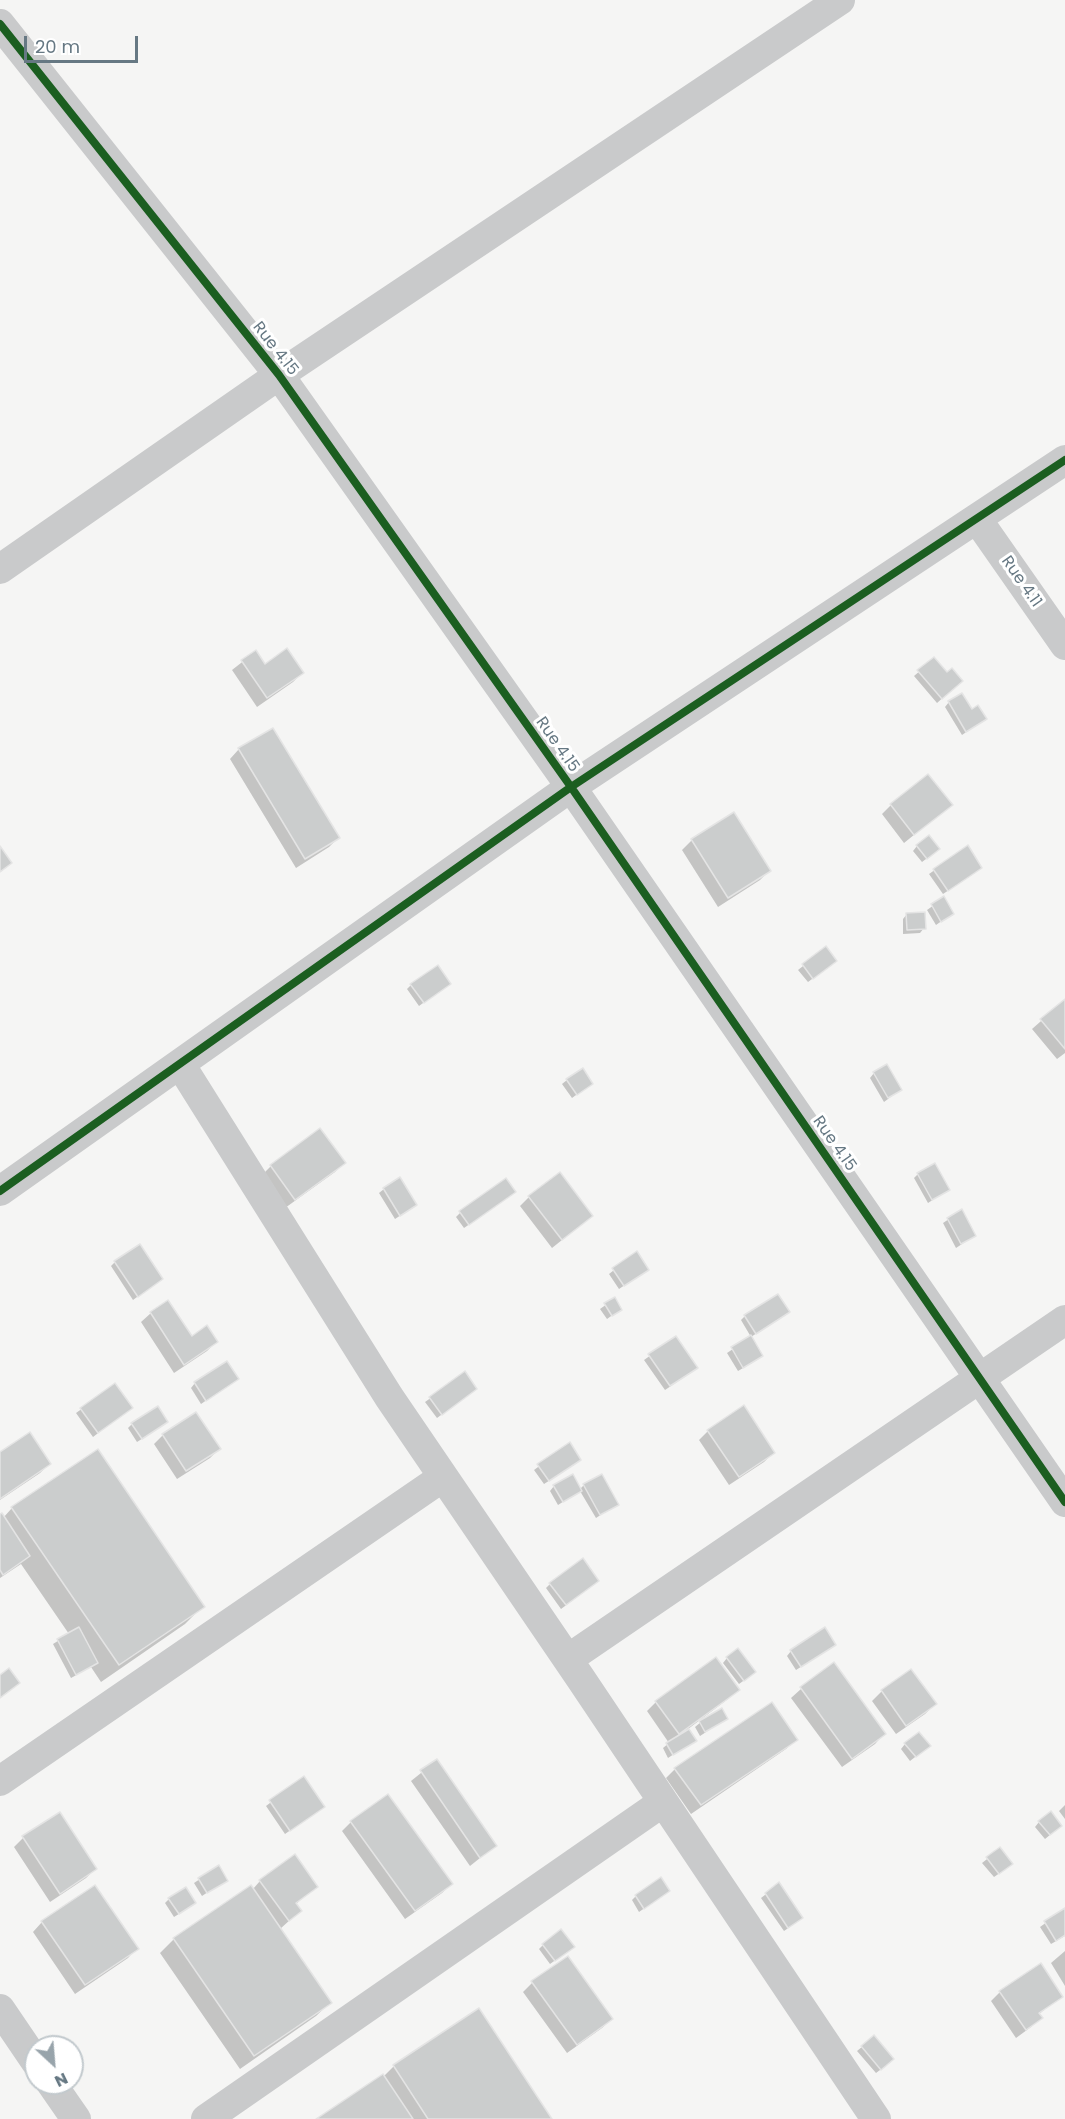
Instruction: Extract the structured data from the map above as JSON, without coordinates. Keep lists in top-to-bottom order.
{
  "streets": {
    "street": ["Rue 4.15", "Rue 4.11"]
  },
  "scale_bar": "20 m",
  "north": "bottom right"
}
